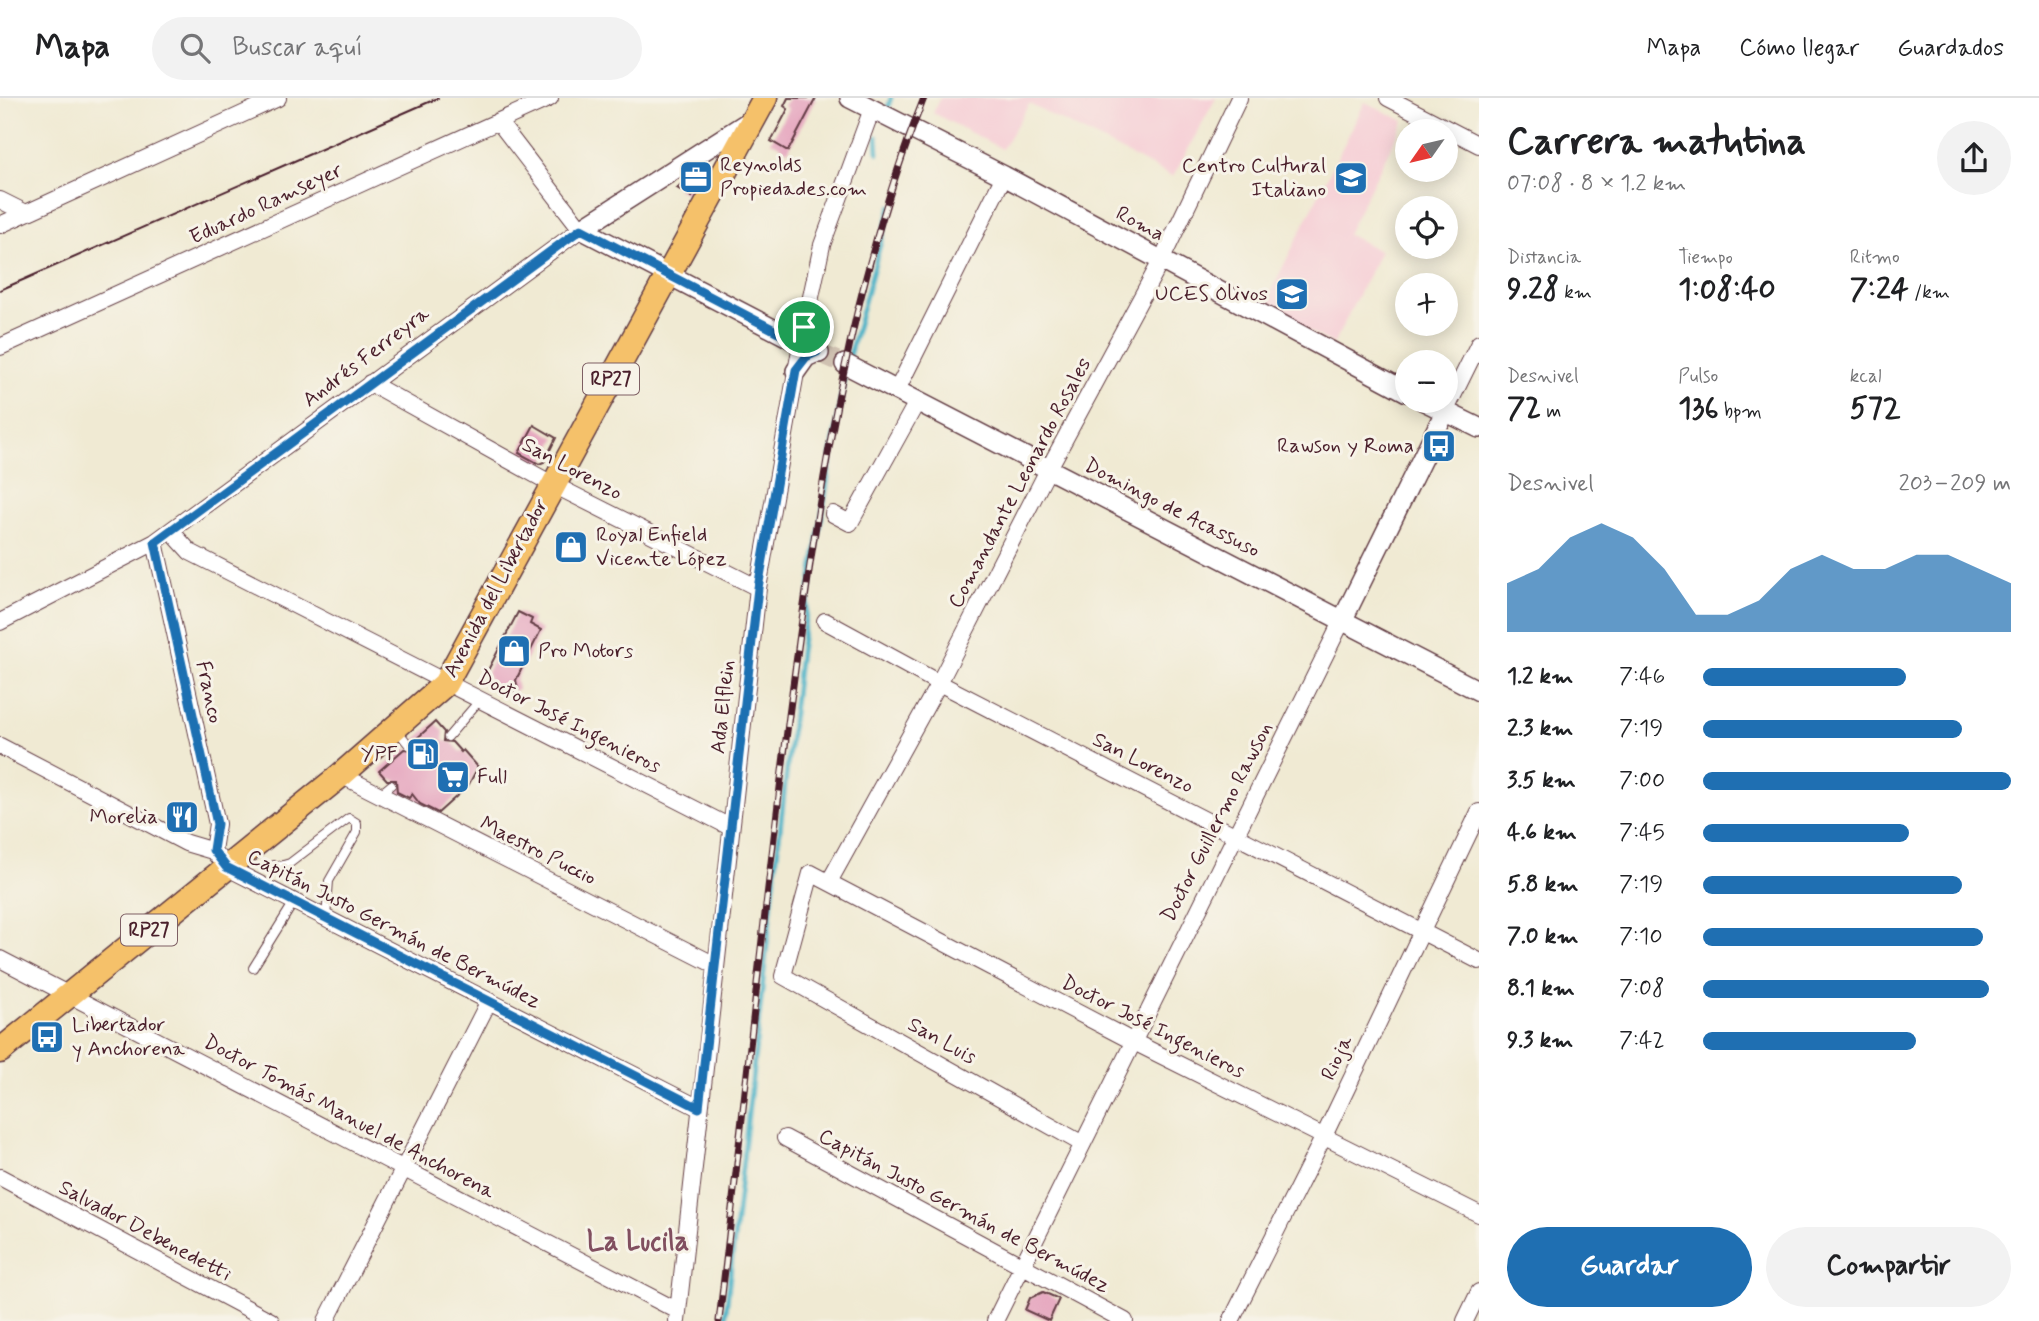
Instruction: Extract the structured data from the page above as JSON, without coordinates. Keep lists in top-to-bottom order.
{
  "streets": {
    "main road": ["RP27", "Avenida del Libertador"],
    "street": [
      "Eduardo Ramseyer",
      "Roma",
      "Andrés Ferreyra",
      "San Lorenzo",
      "Comandante Leonardo Rosales",
      "Domingo de Acassuso",
      "Franco",
      "Ada Elflein",
      "Doctor José Ingenieros",
      "Doctor Guillermo Rawson",
      "Maestro Puccio",
      "Capitán Justo Germán de Bermúdez",
      "San Luis",
      "Rioja",
      "Doctor Tomás Manuel de Anchorena",
      "Salvador Debenedetti"
    ]
  },
  "crossings": [
    ["Roma", "Comandante Leonardo Rosales"],
    ["Andrés Ferreyra", "San Lorenzo"],
    ["Andrés Ferreyra", "Avenida del Libertador"],
    ["Andrés Ferreyra", "Franco"],
    ["Andrés Ferreyra", "Doctor José Ingenieros"],
    ["San Lorenzo", "Comandante Leonardo Rosales"],
    ["San Lorenzo", "Avenida del Libertador"],
    ["San Lorenzo", "Ada Elflein"],
    ["San Lorenzo", "Doctor Guillermo Rawson"],
    ["San Lorenzo", "Rioja"],
    ["Comandante Leonardo Rosales", "Domingo de Acassuso"],
    ["Comandante Leonardo Rosales", "Doctor José Ingenieros"],
    ["Domingo de Acassuso", "Doctor Guillermo Rawson"],
    ["Avenida del Libertador", "Franco"],
    ["Avenida del Libertador", "Doctor José Ingenieros"],
    ["Avenida del Libertador", "Maestro Puccio"],
    ["Avenida del Libertador", "Capitán Justo Germán de Bermúdez"],
    ["Avenida del Libertador", "Doctor Tomás Manuel de Anchorena"],
    ["Franco", "Capitán Justo Germán de Bermúdez"],
    ["Ada Elflein", "Doctor José Ingenieros"],
    ["Ada Elflein", "Maestro Puccio"],
    ["Ada Elflein", "Capitán Justo Germán de Bermúdez"],
    ["Ada Elflein", "Doctor Tomás Manuel de Anchorena"],
    ["Doctor José Ingenieros", "Doctor Guillermo Rawson"],
    ["Doctor José Ingenieros", "San Luis"],
    ["Doctor José Ingenieros", "Rioja"],
    ["Doctor Guillermo Rawson", "Capitán Justo Germán de Bermúdez"],
    ["Doctor Guillermo Rawson", "San Luis"]
  ],
  "districts": ["La Lucila"],
  "places": {
    "office": ["Reynolds Propiedades.com"],
    "school or university": ["Centro Cultural Italiano", "UCES Olivos"],
    "bus stop": ["Rawson y Roma", "Libertador y Anchorena"],
    "shop": ["Royal Enfield Vicente López", "Pro Motors"],
    "fuel station": ["YPF"],
    "supermarket": ["Full"],
    "restaurant": ["Morelia"]
  },
  "north": "bottom left",
  "page": {
    "header": "Mapa",
    "search": "Buscar aquí",
    "nav": ["Mapa", "Cómo llegar", "Guardados"],
    "heading": ["Carrera matutina", "07:08 · 8 × 1.2 km"],
    "map_buttons": ["+", "−"],
    "stats": [
      ["Distancia", "9.28 km"],
      ["Tiempo", "1:08:40"],
      ["Ritmo", "7:24 /km"],
      ["Desnivel", "72 m"],
      ["Pulso", "136 bpm"],
      ["kcal", "572"]
    ],
    "chart": ["Desnivel", "203–209 m"],
    "list": [
      {
        "name": "1.2 km",
        "note": "7:46"
      },
      {
        "name": "2.3 km",
        "note": "7:19"
      },
      {
        "name": "3.5 km",
        "note": "7:00"
      },
      {
        "name": "4.6 km",
        "note": "7:45"
      },
      {
        "name": "5.8 km",
        "note": "7:19"
      },
      {
        "name": "7.0 km",
        "note": "7:10"
      },
      {
        "name": "8.1 km",
        "note": "7:08"
      },
      {
        "name": "9.3 km",
        "note": "7:42"
      }
    ],
    "buttons": ["Guardar", "Compartir"]
  }
}
